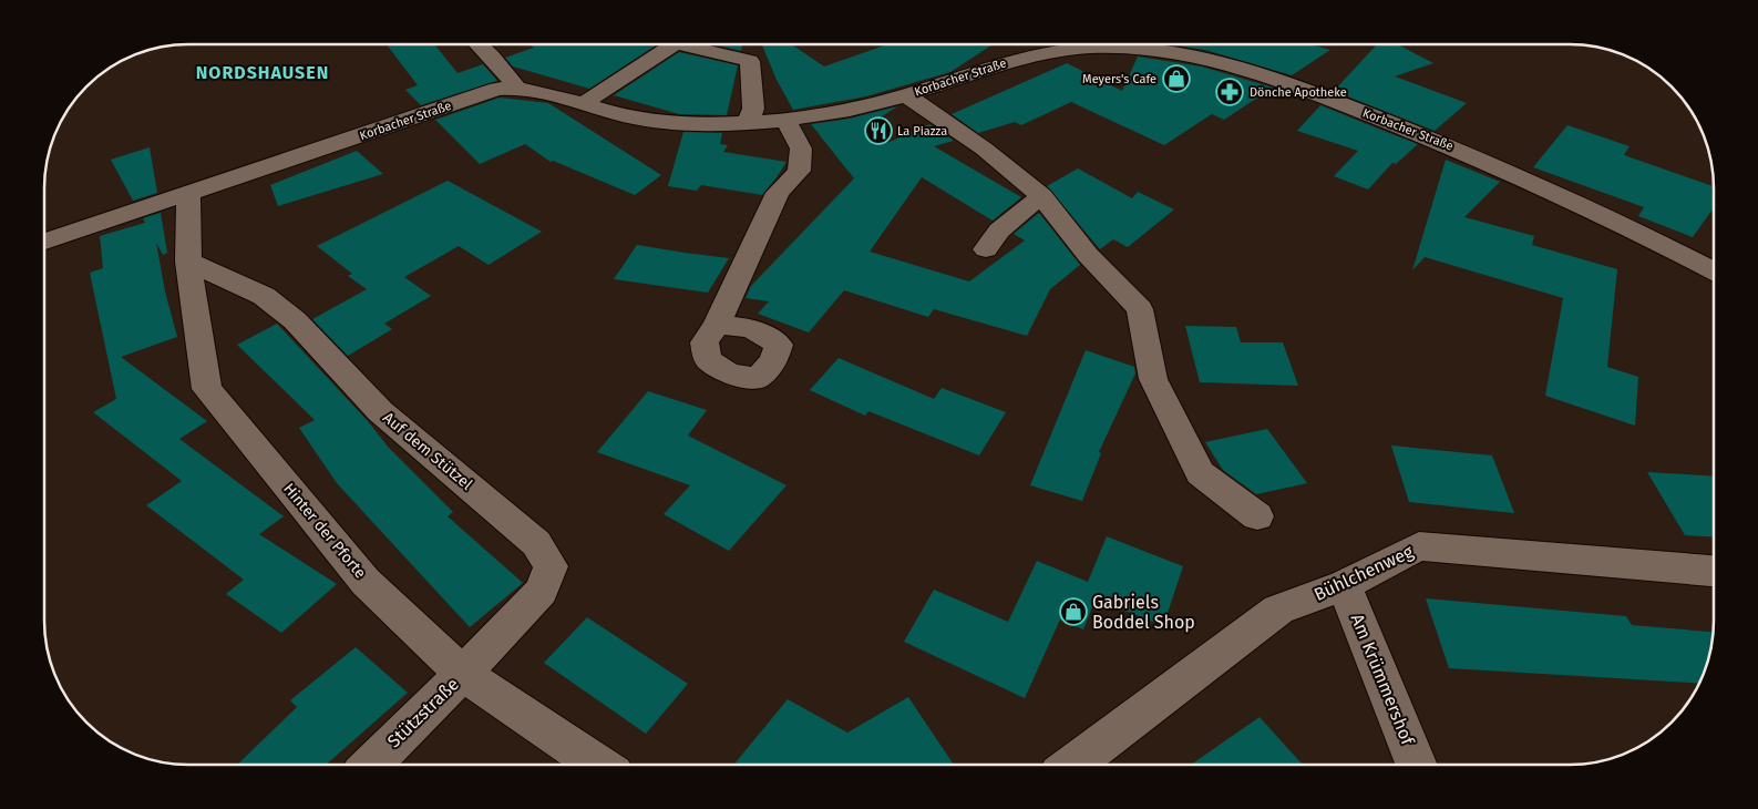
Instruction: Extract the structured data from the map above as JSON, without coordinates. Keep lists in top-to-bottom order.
{
  "streets": {
    "street": [
      "Korbacher Straße",
      "Auf dem Stützel",
      "Hinter der Pforte",
      "Bühlchenweg",
      "Am Krümmershof",
      "Stützstraße"
    ]
  },
  "crossings": [
    ["Korbacher Straße", "Hinter der Pforte"],
    ["Auf dem Stützel", "Hinter der Pforte"],
    ["Auf dem Stützel", "Stützstraße"],
    ["Hinter der Pforte", "Stützstraße"],
    ["Bühlchenweg", "Am Krümmershof"]
  ],
  "districts": ["NORDSHAUSEN"],
  "places": {
    "shop": ["Meyers's Cafe", "Gabriels Boddel Shop"],
    "pharmacy": ["Dönche Apotheke"],
    "restaurant": ["La Piazza"]
  }
}
